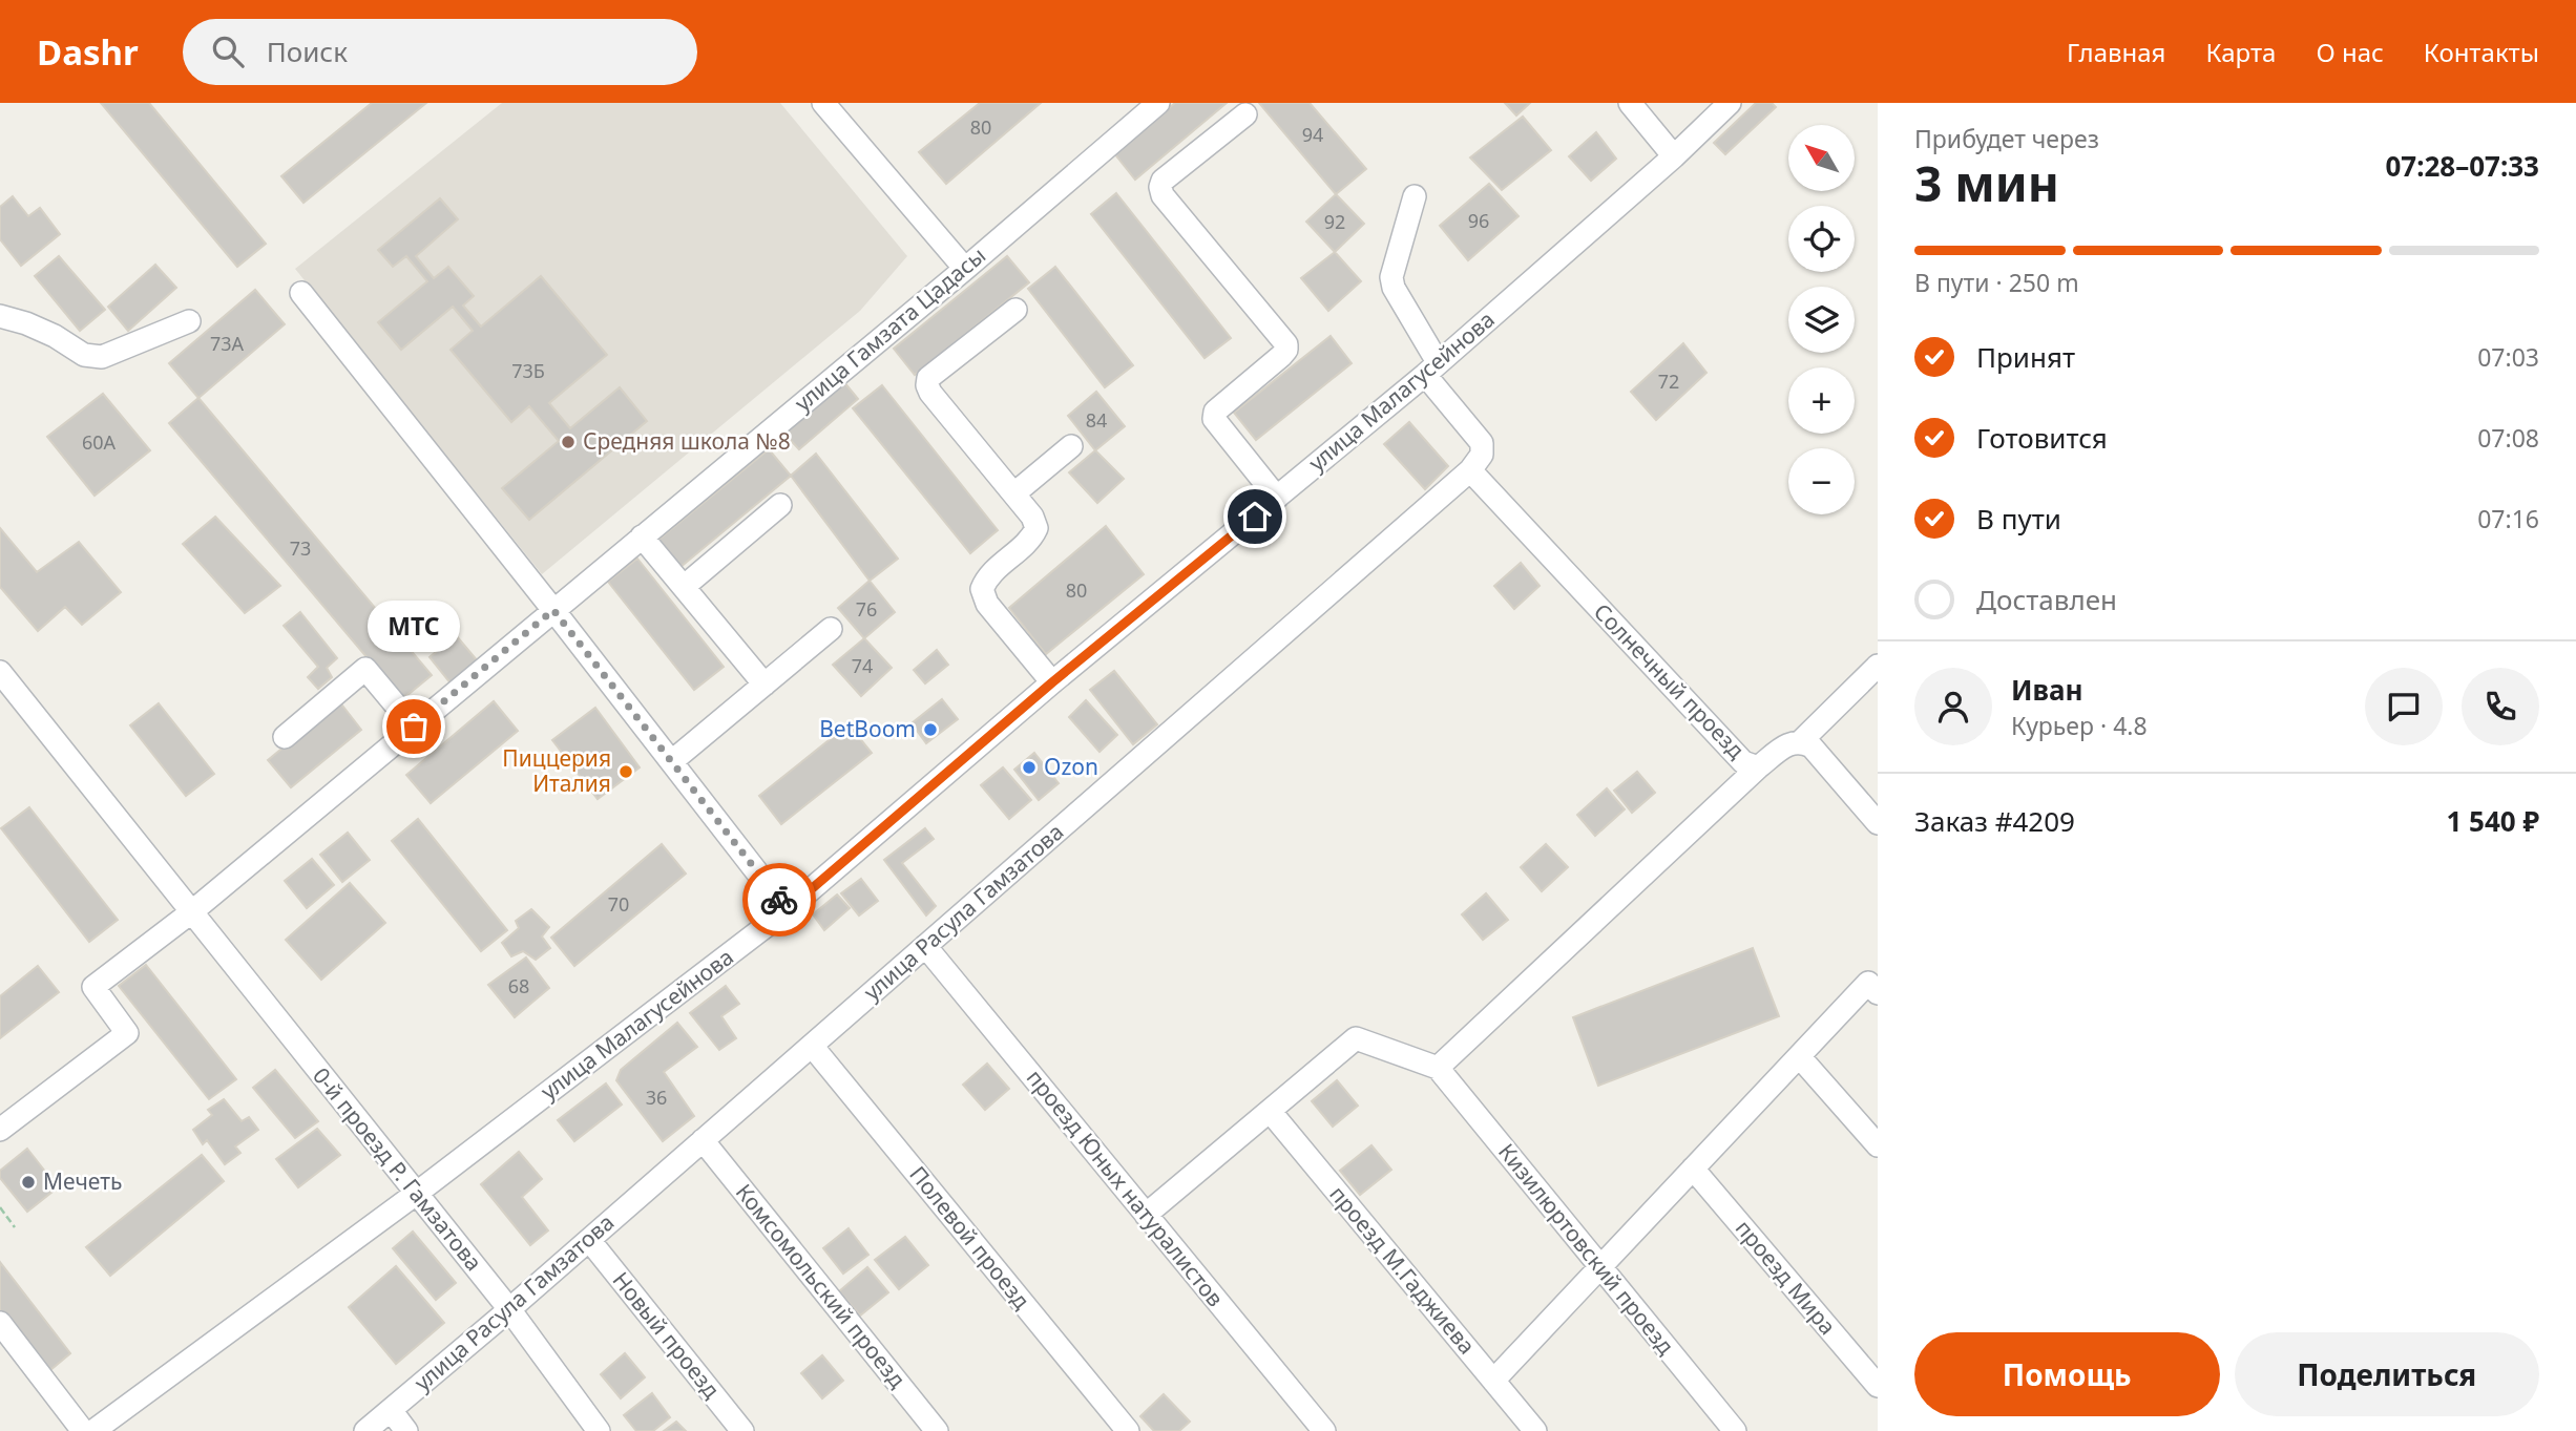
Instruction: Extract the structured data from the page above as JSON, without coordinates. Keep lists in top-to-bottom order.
{
  "streets": {
    "street": [
      "улица Гамзата Цадасы",
      "улица Малагусейнова",
      "Солнечный проезд",
      "улица Расула Гамзатова",
      "0-й проезд Р. Гамзатова",
      "проезд Юных натуралистов",
      "Полевой проезд",
      "Кизилюртовский проезд",
      "проезд М.Гаджиева",
      "проезд Мира",
      "Комсомольский проезд",
      "Новый проезд"
    ]
  },
  "crossings": [
    ["улица Гамзата Цадасы", "0-й проезд Р. Гамзатова"],
    ["улица Малагусейнова", "0-й проезд Р. Гамзатова"],
    ["Солнечный проезд", "улица Расула Гамзатова"],
    ["улица Расула Гамзатова", "0-й проезд Р. Гамзатова"],
    ["улица Расула Гамзатова", "проезд Юных натуралистов"],
    ["улица Расула Гамзатова", "Полевой проезд"],
    ["улица Расула Гамзатова", "Комсомольский проезд"],
    ["улица Расула Гамзатова", "Новый проезд"]
  ],
  "places": [
    "Средняя школа №8",
    "МТС",
    "BetBoom",
    "Ozon",
    "Пиццерия Италия",
    "Мечеть"
  ],
  "house_numbers": [
    "80",
    "94",
    "96",
    "92",
    "73А",
    "73Б",
    "72",
    "84",
    "60А",
    "73",
    "80",
    "76",
    "74",
    "70",
    "68",
    "36"
  ],
  "north": "top left",
  "page": {
    "header": "Dashr",
    "search": "Поиск",
    "nav": [
      "Главная",
      "Карта",
      "О нас",
      "Контакты"
    ],
    "heading": ["3 мин", "Прибудет через", "07:28–07:33"],
    "panel": [
      "Иван",
      "Курьер · 4.8",
      "Заказ #4209",
      "1 540 ₽"
    ],
    "map_buttons": ["+", "−"],
    "bar": "В пути · 250 m",
    "list": [
      ["Принят", "07:03"],
      ["Готовится", "07:08"],
      ["В пути", "07:16"],
      "Доставлен"
    ],
    "bubble": "МТС",
    "buttons": ["Помощь", "Поделиться"]
  }
}
